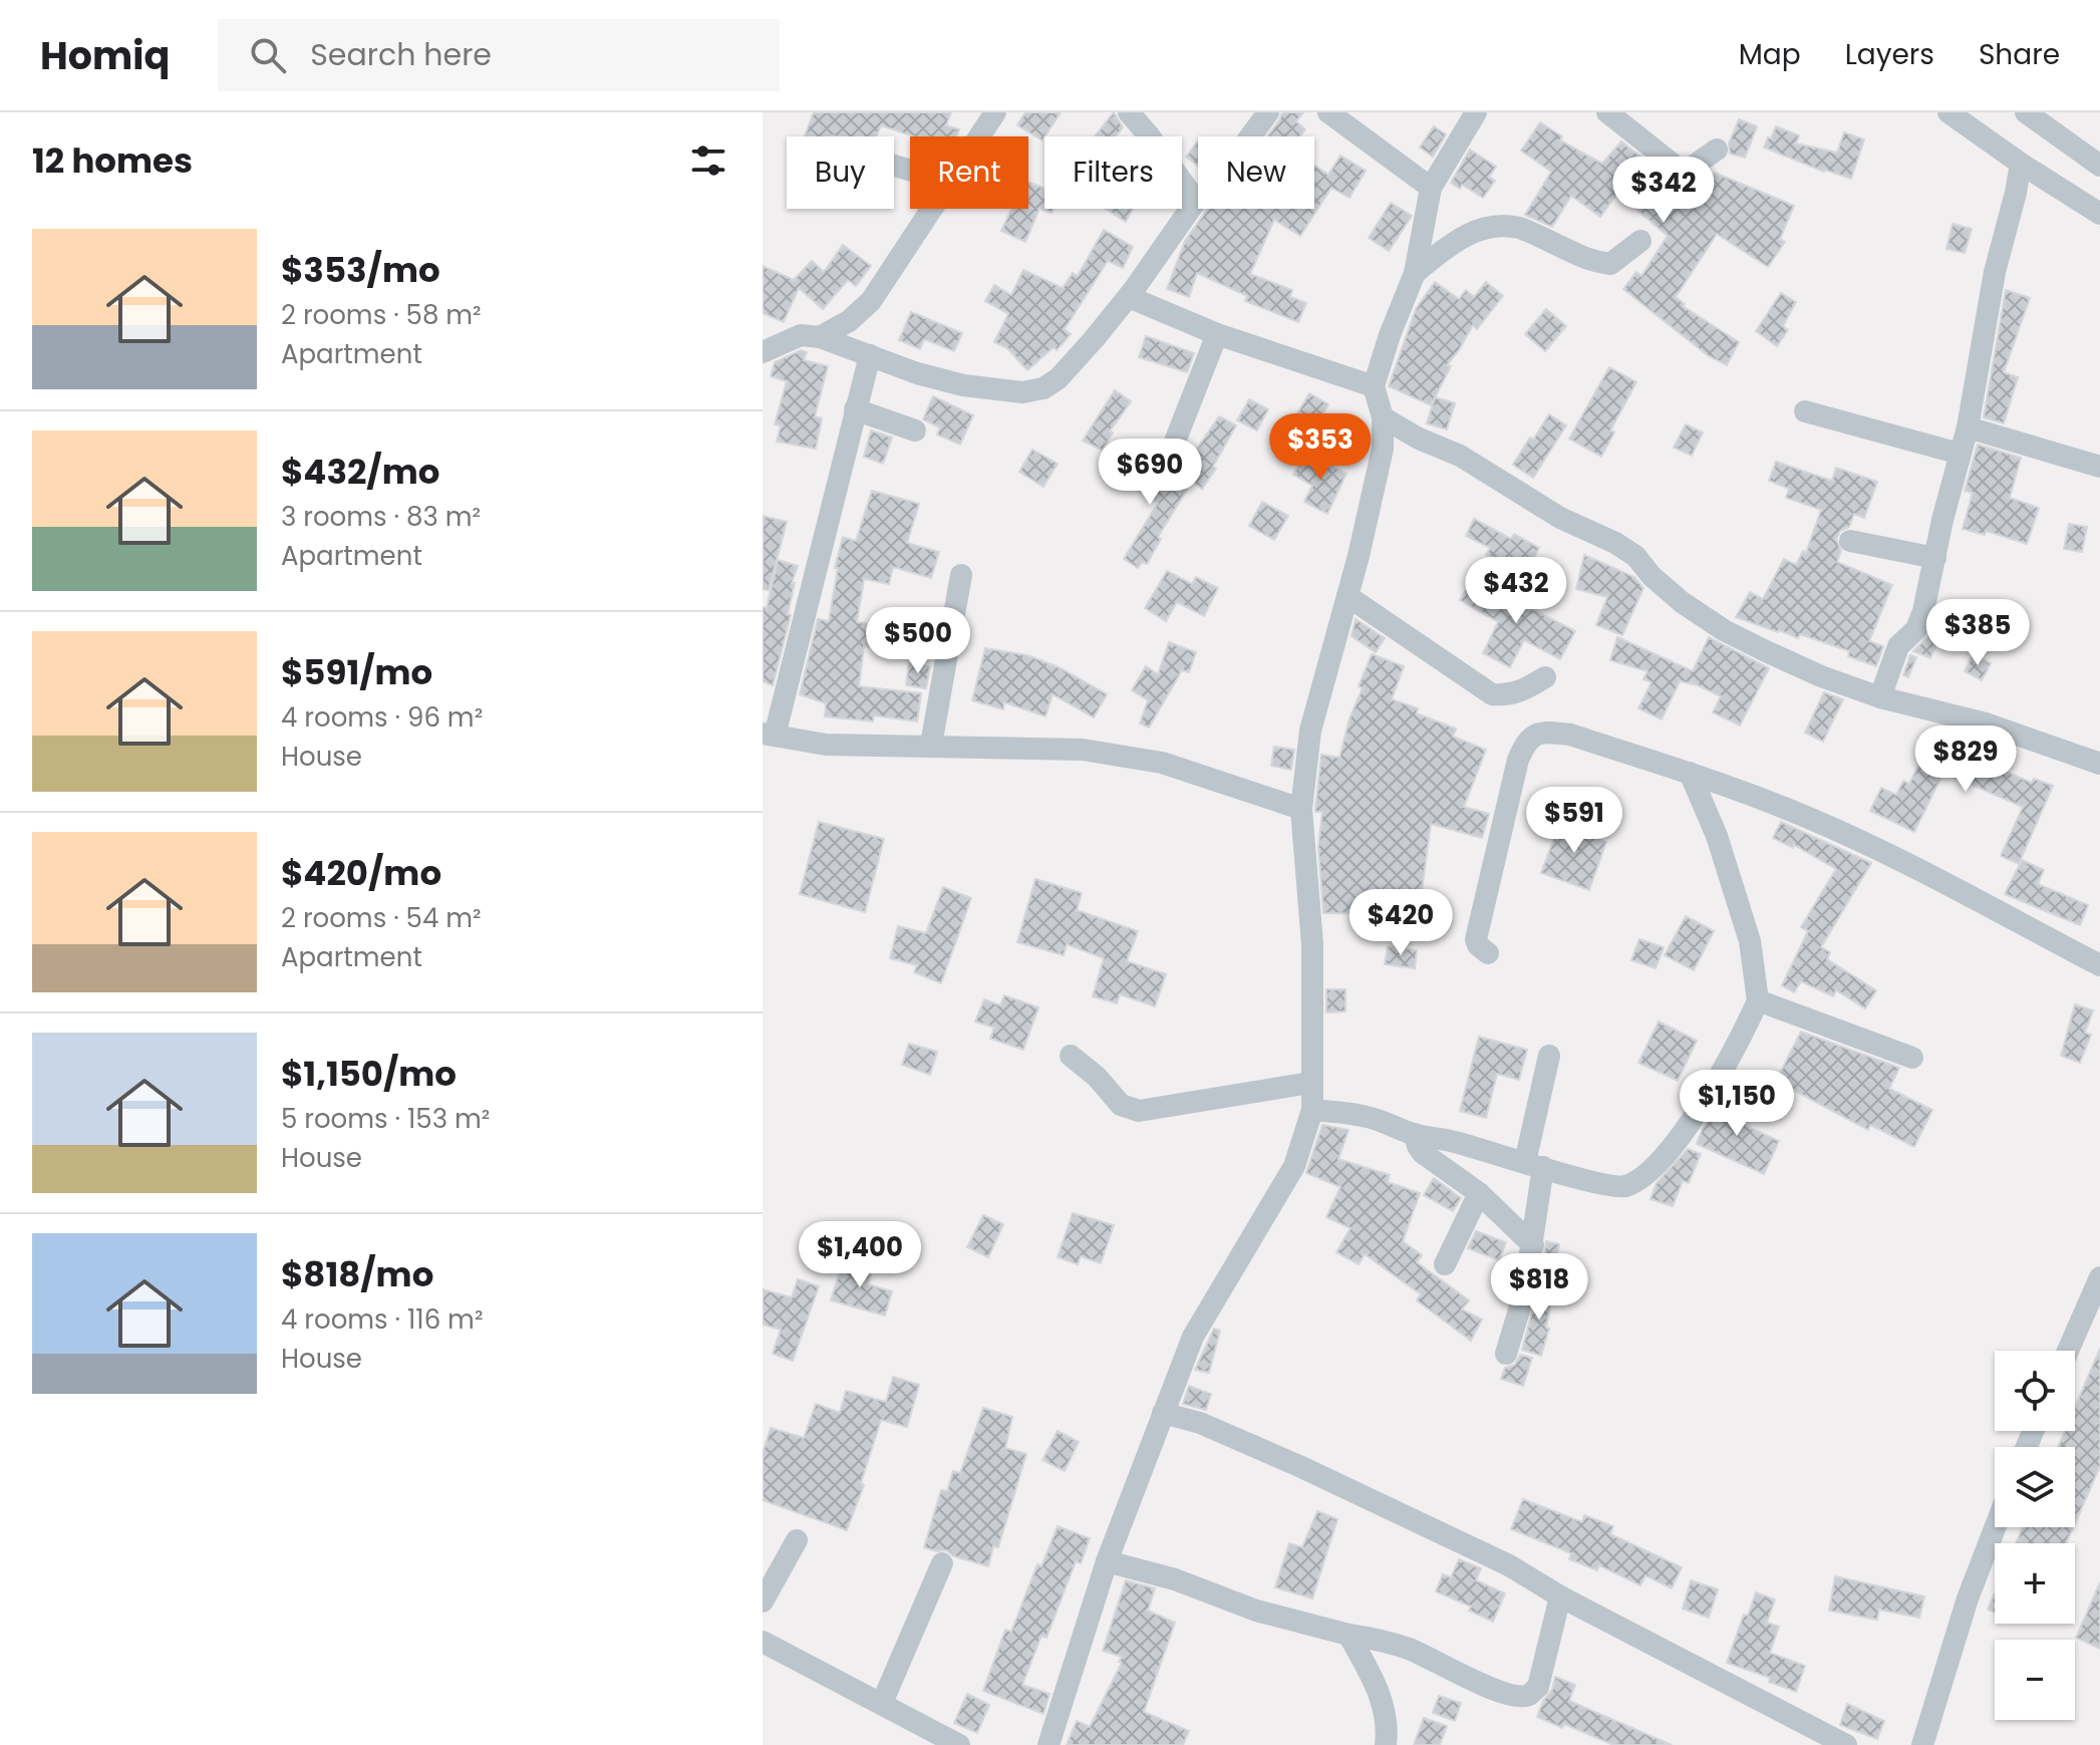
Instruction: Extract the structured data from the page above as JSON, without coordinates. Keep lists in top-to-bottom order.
{
  "page": {
    "header": "Homiq",
    "search": "Search here",
    "nav": ["Map", "Layers", "Share"],
    "heading": "12 homes",
    "chip": [
      "Buy",
      "Rent",
      "Filters",
      "New"
    ],
    "price": [
      "$342",
      "$353",
      "$690",
      "$432",
      "$385",
      "$500",
      "$829",
      "$591",
      "$420",
      "$1,150",
      "$1,400",
      "$818"
    ],
    "list": [
      {
        "name": "$353/mo",
        "note": "2 rooms · 58 m² · Apartment"
      },
      {
        "name": "$432/mo",
        "note": "3 rooms · 83 m² · Apartment"
      },
      {
        "name": "$591/mo",
        "note": "4 rooms · 96 m² · House"
      },
      {
        "name": "$420/mo",
        "note": "2 rooms · 54 m² · Apartment"
      },
      {
        "name": "$1,150/mo",
        "note": "5 rooms · 153 m² · House"
      },
      {
        "name": "$818/mo",
        "note": "4 rooms · 116 m² · House"
      }
    ],
    "map_buttons": ["+", "−"]
  }
}
